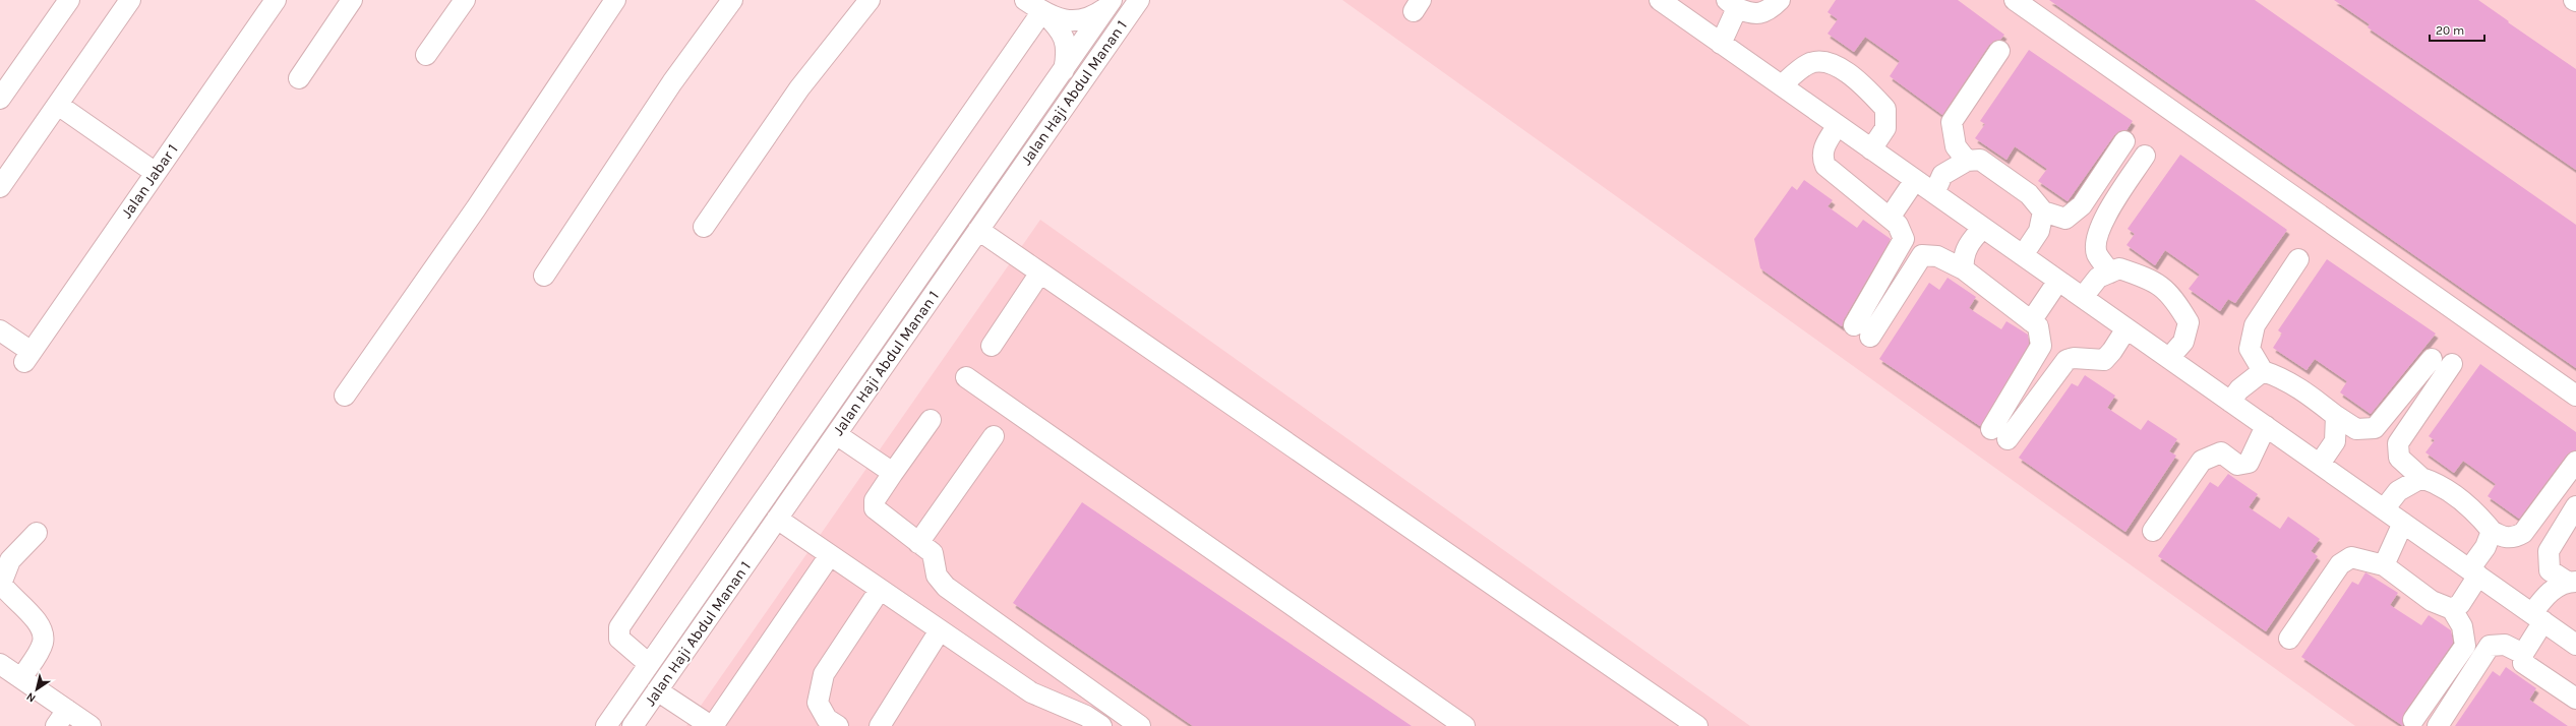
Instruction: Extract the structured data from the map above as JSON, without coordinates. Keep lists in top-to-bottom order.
{
  "streets": {
    "street": ["Jalan Haji Abdul Manan 1", "Jalan Jabar 1"]
  },
  "scale_bar": "20 m",
  "north": "bottom left"
}
